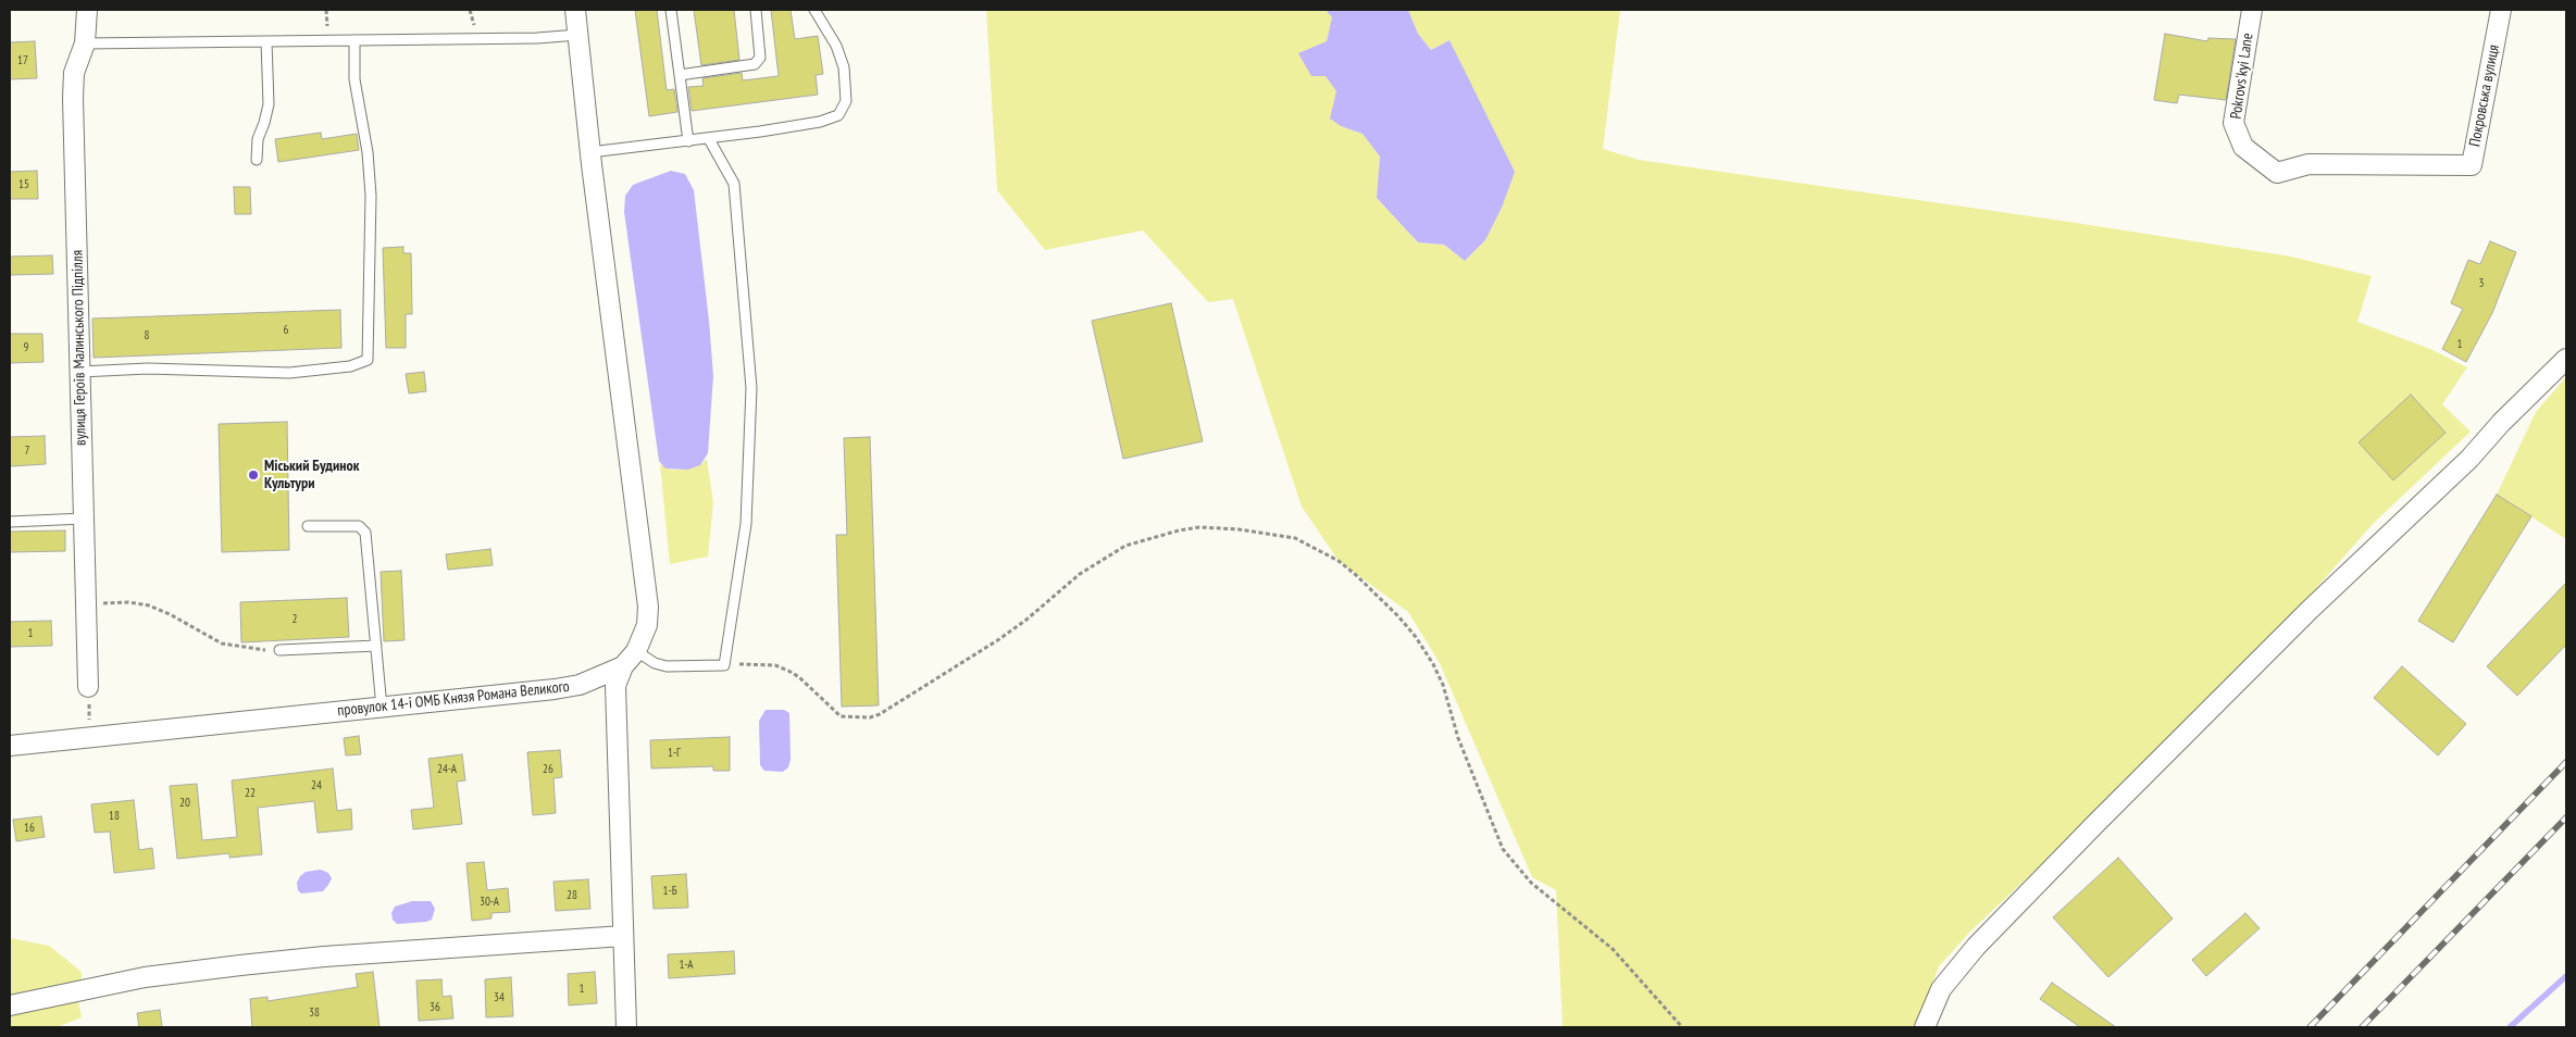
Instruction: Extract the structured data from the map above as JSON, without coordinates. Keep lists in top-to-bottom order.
{
  "streets": {
    "street": [
      "Pokrovs'kyi Lane",
      "Покровська вулиця",
      "вулиця Героїв Малинського Підпілля",
      "провулок 14-ї ОМБ Князя Романа Великого"
    ]
  },
  "crossings": [
    ["Pokrovs'kyi Lane", "Покровська вулиця"]
  ],
  "places": ["Міський Будинок Культури"],
  "house_numbers": [
    "17",
    "15",
    "3",
    "6",
    "8",
    "1",
    "9",
    "7",
    "2",
    "1",
    "1-Г",
    "24-А",
    "26",
    "24",
    "22",
    "20",
    "18",
    "16",
    "1-Б",
    "28",
    "30-А",
    "1-А",
    "1",
    "34",
    "36",
    "38"
  ]
}
